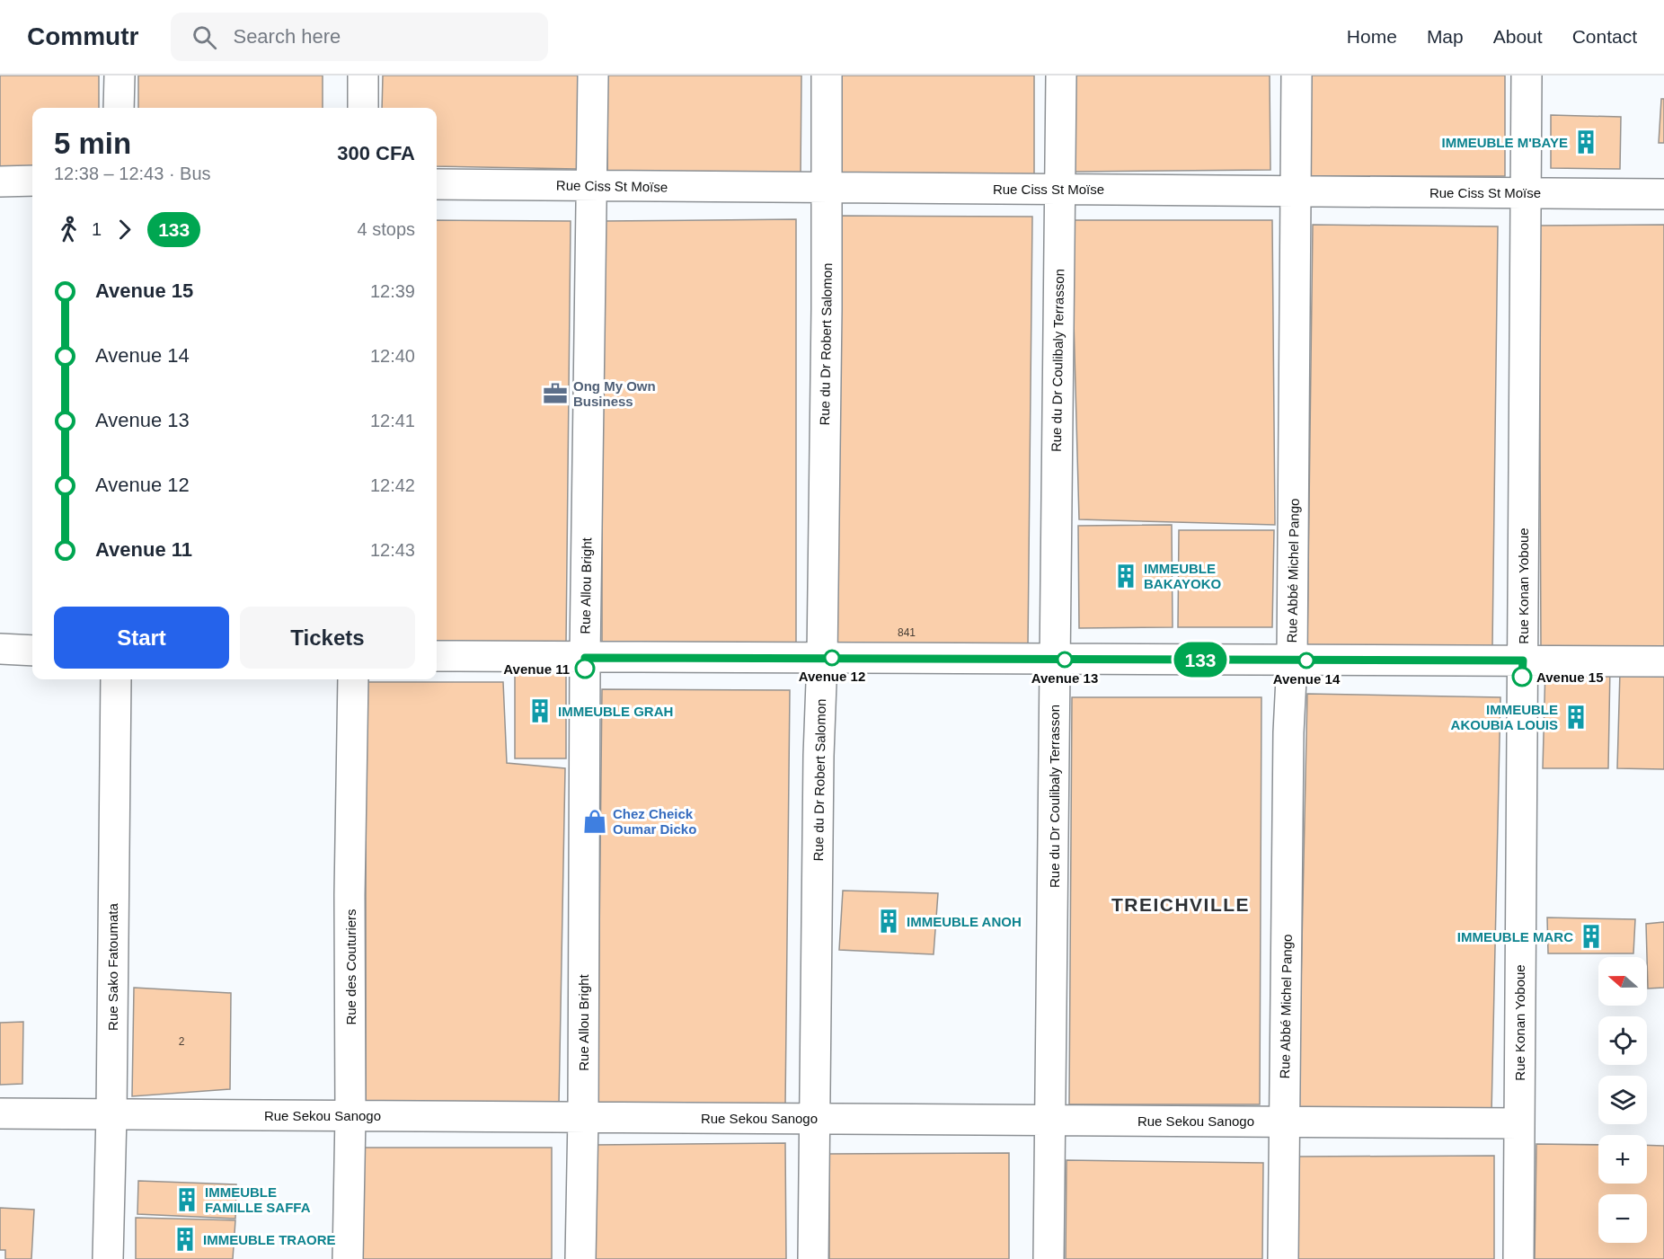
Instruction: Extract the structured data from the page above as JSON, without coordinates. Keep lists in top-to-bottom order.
{
  "streets": {
    "street": [
      "Rue Ciss St Moïse",
      "Rue du Dr Robert Salomon",
      "Rue du Dr Coulibaly Terrasson",
      "Rue Abbé Michel Pango",
      "Rue Allou Bright",
      "Rue Konan Yoboue",
      "Rue Sako Fatoumata",
      "Rue des Couturiers",
      "Rue Sekou Sanogo"
    ]
  },
  "crossings": [
    ["Rue Ciss St Moïse", "Rue du Dr Robert Salomon"],
    ["Rue Ciss St Moïse", "Rue du Dr Coulibaly Terrasson"],
    ["Rue Ciss St Moïse", "Rue Abbé Michel Pango"],
    ["Rue Ciss St Moïse", "Rue Allou Bright"],
    ["Rue Ciss St Moïse", "Rue Konan Yoboue"],
    ["Rue du Dr Robert Salomon", "Rue Sekou Sanogo"],
    ["Rue du Dr Coulibaly Terrasson", "Rue Sekou Sanogo"],
    ["Rue Abbé Michel Pango", "Rue Sekou Sanogo"],
    ["Rue Allou Bright", "Rue Sekou Sanogo"],
    ["Rue Konan Yoboue", "Rue Sekou Sanogo"],
    ["Rue Sako Fatoumata", "Rue Sekou Sanogo"],
    ["Rue des Couturiers", "Rue Sekou Sanogo"]
  ],
  "districts": ["TREICHVILLE"],
  "places": {
    "building": [
      "IMMEUBLE M'BAYE",
      "IMMEUBLE BAKAYOKO",
      "IMMEUBLE GRAH",
      "IMMEUBLE AKOUBIA LOUIS",
      "IMMEUBLE ANOH",
      "IMMEUBLE MARC",
      "IMMEUBLE FAMILLE SAFFA",
      "IMMEUBLE TRAORE"
    ],
    "office": ["Ong My Own Business"],
    "other": [
      "Avenue 12",
      "Avenue 13",
      "Avenue 14",
      "Avenue 11",
      "Avenue 15"
    ],
    "shop": ["Chez Cheick Oumar Dicko"]
  },
  "lines": ["bus line 133"],
  "house_numbers": ["841", "2"],
  "north": "left",
  "page": {
    "header": "Commutr",
    "search": "Search here",
    "nav": [
      "Home",
      "Map",
      "About",
      "Contact"
    ],
    "on_map": "133",
    "heading": ["5 min", "12:38 – 12:43 · Bus", "300 CFA"],
    "legs": ["1", "133", "4 stops"],
    "list": [
      {
        "name": "Avenue 15",
        "value": "12:39"
      },
      {
        "name": "Avenue 14",
        "value": "12:40"
      },
      {
        "name": "Avenue 13",
        "value": "12:41"
      },
      {
        "name": "Avenue 12",
        "value": "12:42"
      },
      {
        "name": "Avenue 11",
        "value": "12:43"
      }
    ],
    "buttons": ["Start", "Tickets"],
    "map_buttons": ["+", "−"]
  }
}
